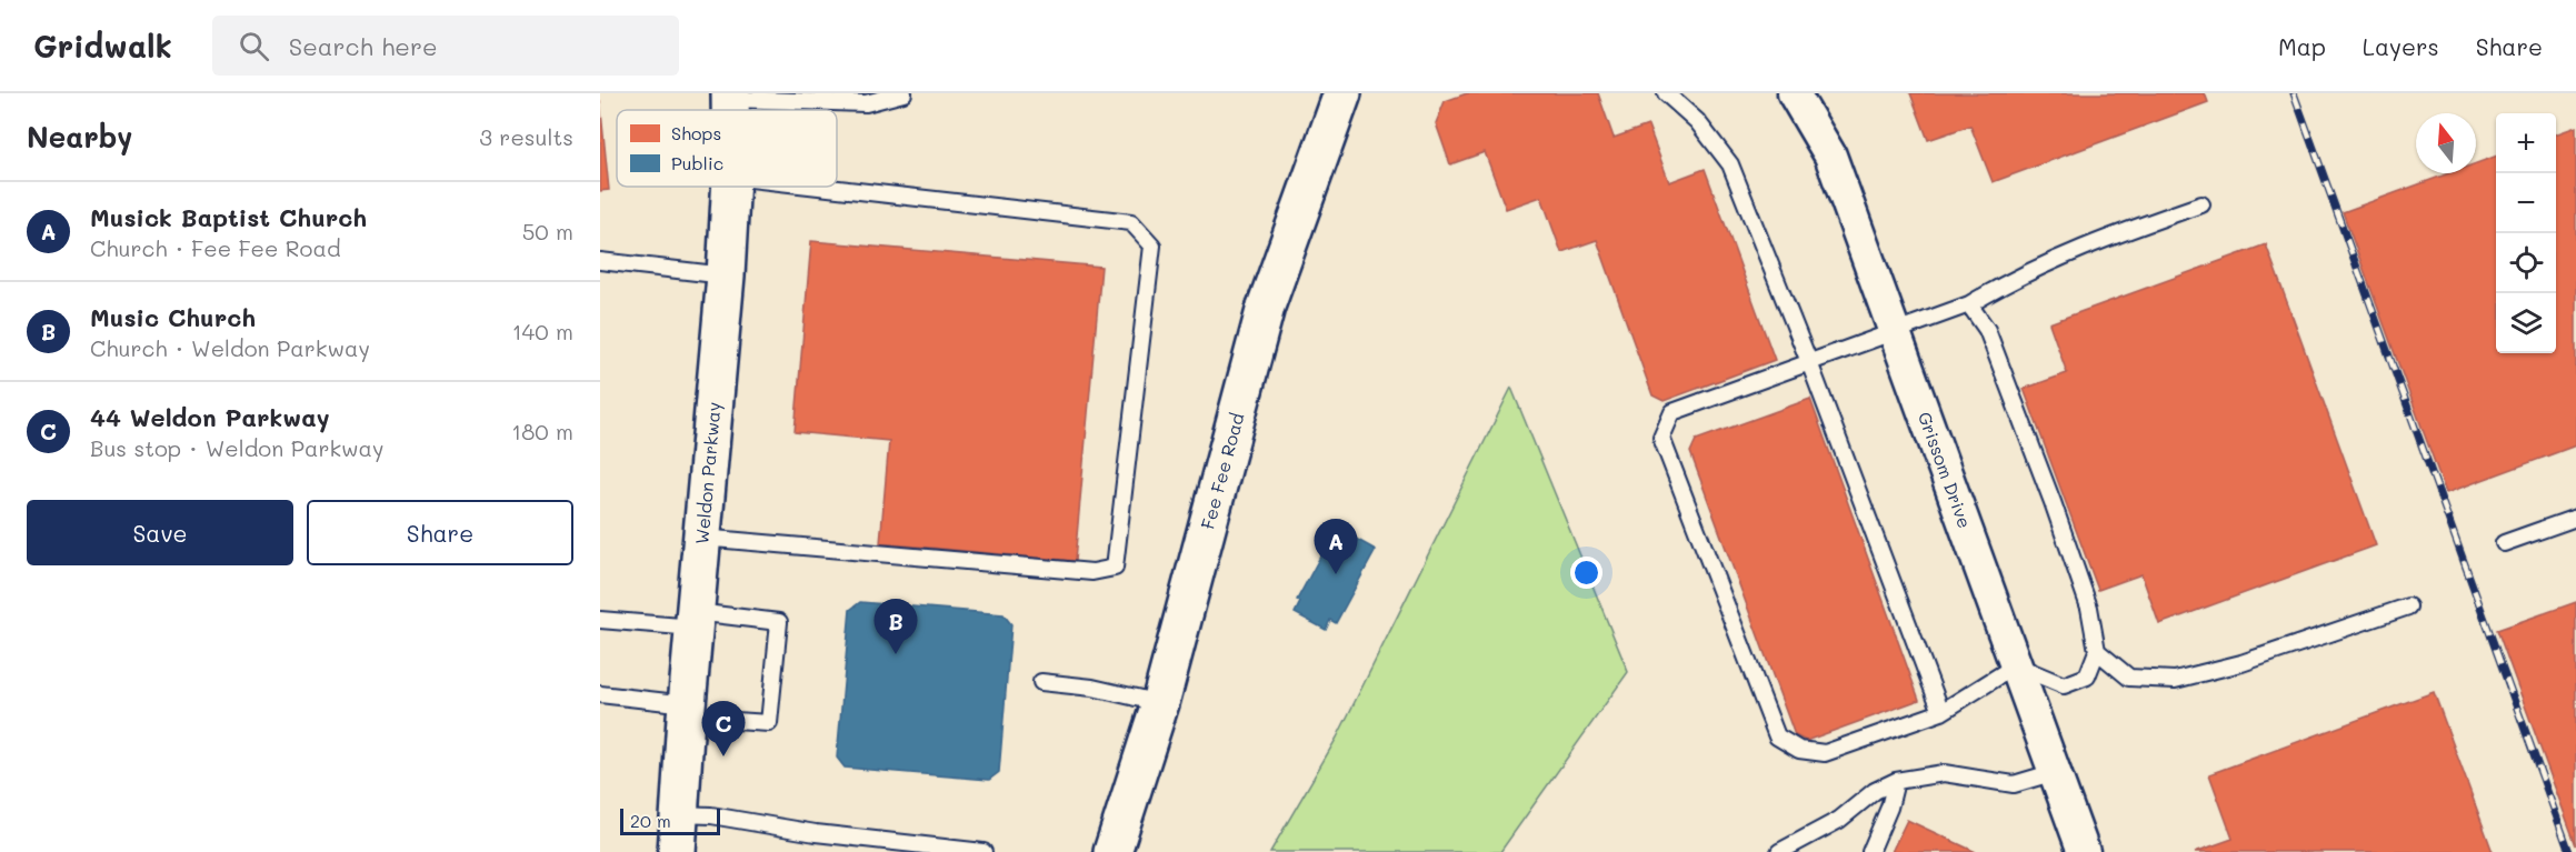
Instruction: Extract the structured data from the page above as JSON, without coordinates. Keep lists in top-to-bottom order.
{
  "streets": {
    "street": ["Grissom Drive", "Fee Fee Road", "Weldon Parkway"]
  },
  "legend": ["Shops", "Public"],
  "scale_bar": "20 m",
  "north": "top",
  "page": {
    "header": "Gridwalk",
    "search": "Search here",
    "nav": ["Map", "Layers", "Share"],
    "heading": ["Nearby", "3 results"],
    "map_buttons": ["+", "−"],
    "list": [
      {
        "mark": "A",
        "name": "Musick Baptist Church",
        "note": "Church · Fee Fee Road",
        "value": "50 m"
      },
      {
        "mark": "B",
        "name": "Music Church",
        "note": "Church · Weldon Parkway",
        "value": "140 m"
      },
      {
        "mark": "C",
        "name": "44 Weldon Parkway",
        "note": "Bus stop · Weldon Parkway",
        "value": "180 m"
      }
    ],
    "buttons": ["Save", "Share"],
    "pins": ["A", "B", "C"],
    "scale": "20 m"
  }
}
